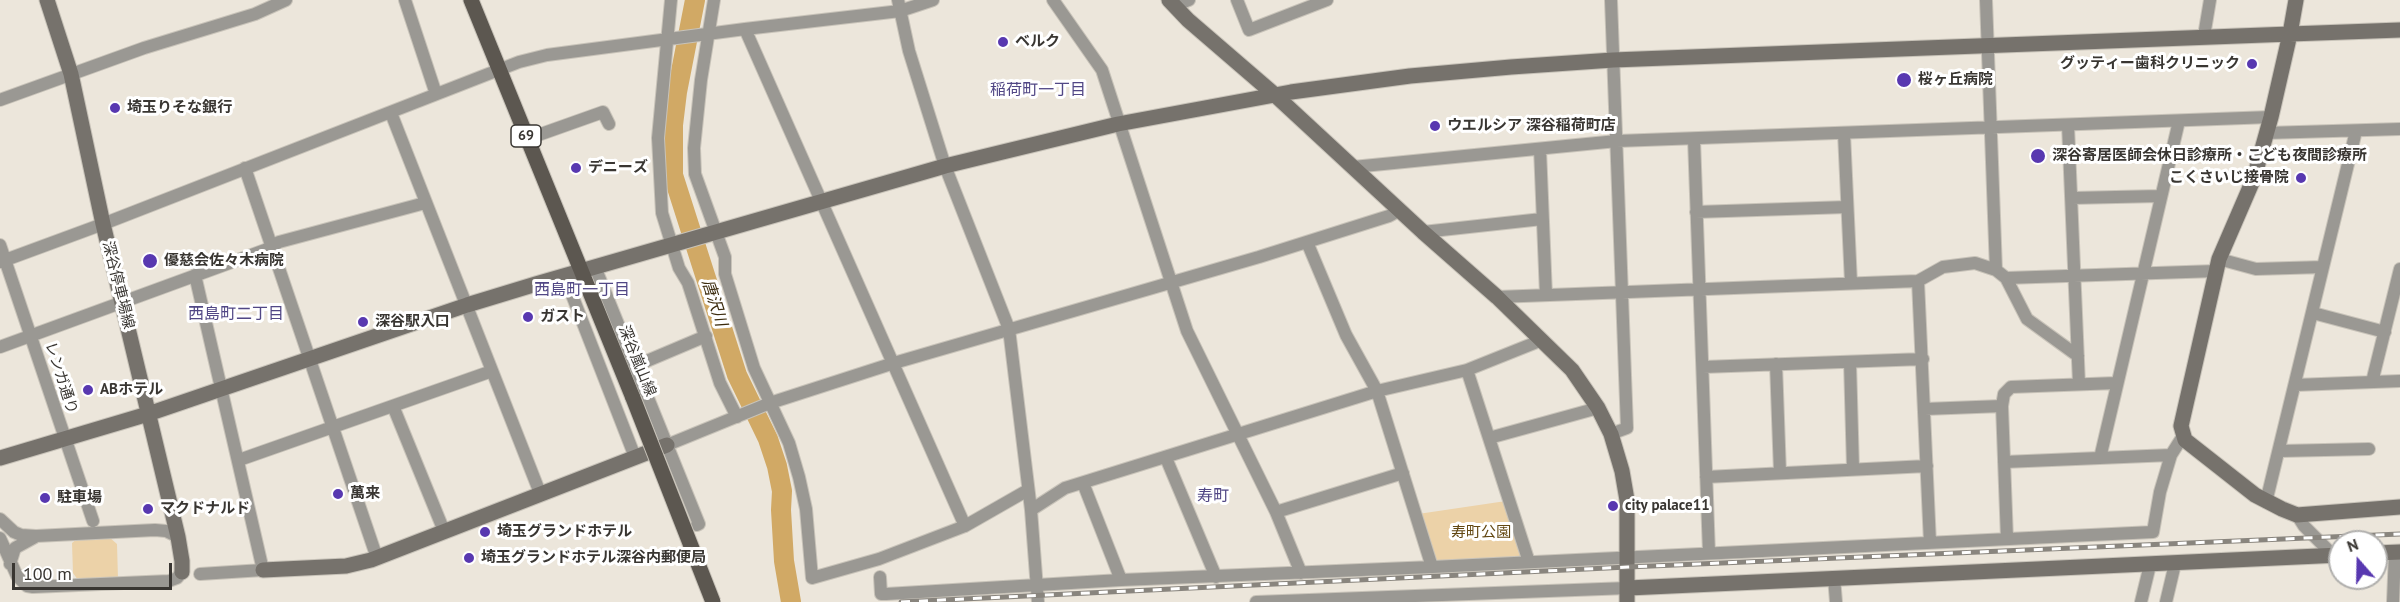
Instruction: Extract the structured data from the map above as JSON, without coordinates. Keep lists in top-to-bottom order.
{
  "streets": {
    "main road": ["69", "深谷嵐山線"],
    "street": ["深谷停車場線", "レンガ通り"]
  },
  "districts": [
    "稲荷町一丁目",
    "西島町一丁目",
    "西島町二丁目",
    "寿町"
  ],
  "water": ["唐沢川"],
  "parks": ["寿町公園"],
  "places": [
    "ベルク",
    "グッティー歯科クリニック",
    "桜ヶ丘病院",
    "埼玉りそな銀行",
    "ウエルシア 深谷稲荷町店",
    "深谷寄居医師会休日診療所・こども夜間診療所",
    "デニーズ",
    "こくさいじ接骨院",
    "優慈会佐々木病院",
    "ガスト",
    "深谷駅入口",
    "ABホテル",
    "萬来",
    "駐車場",
    "city palace11",
    "マクドナルド",
    "埼玉グランドホテル",
    "埼玉グランドホテル深谷内郵便局"
  ],
  "scale_bar": "100 m",
  "north": "top"
}
